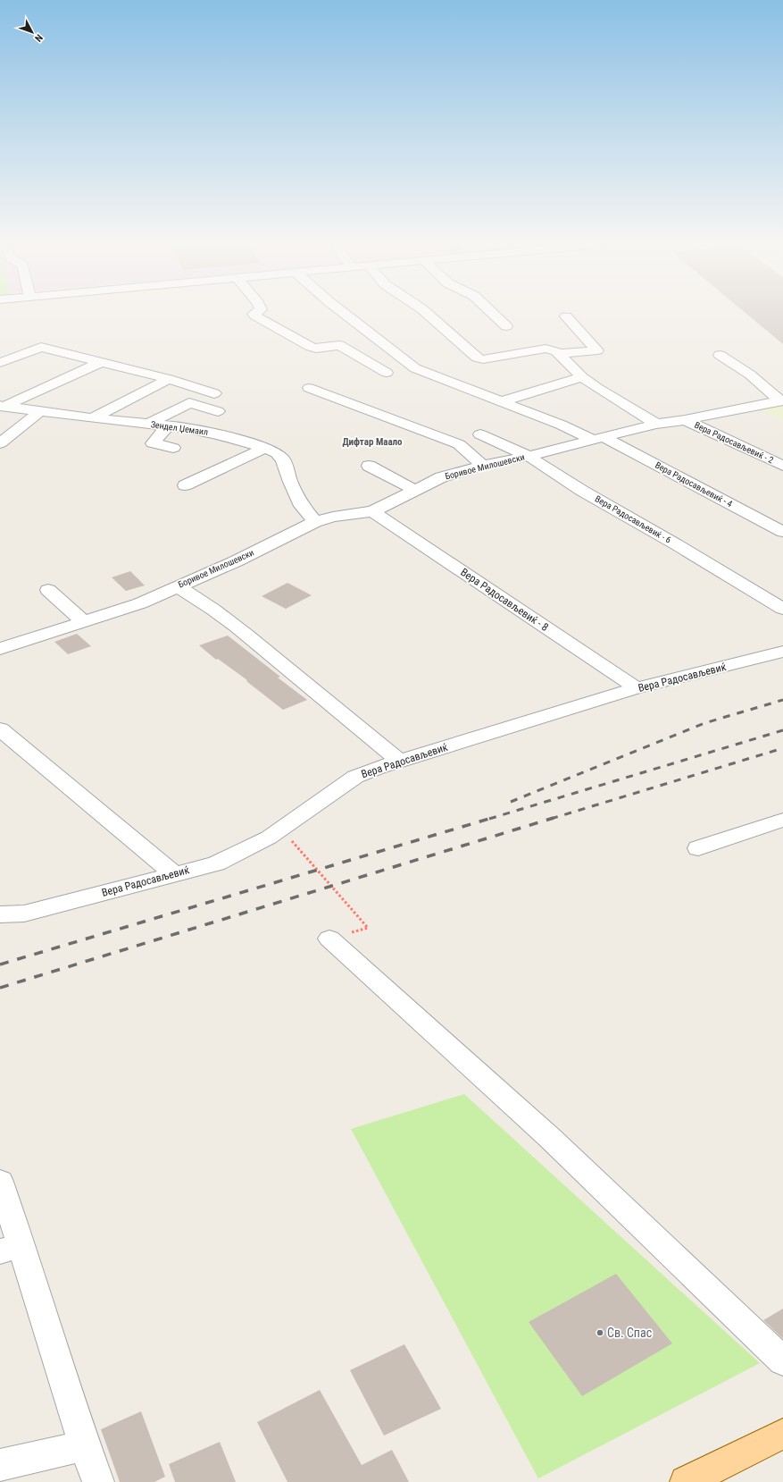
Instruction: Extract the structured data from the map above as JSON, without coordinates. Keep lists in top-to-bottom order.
{
  "streets": {
    "street": [
      "Зендел Џемаил",
      "Вера Радосављевиќ - 2",
      "Боривое Милошевски",
      "Вера Радосављевиќ - 4",
      "Вера Радосављевиќ - 6",
      "Вера Радосављевиќ - 8",
      "Вера Радосављевиќ"
    ]
  },
  "crossings": [
    ["Зендел Џемаил", "Боривое Милошевски"],
    ["Вера Радосављевиќ - 2", "Боривое Милошевски"],
    ["Боривое Милошевски", "Вера Радосављевиќ - 4"],
    ["Боривое Милошевски", "Вера Радосављевиќ - 6"],
    ["Боривое Милошевски", "Вера Радосављевиќ - 8"],
    ["Вера Радосављевиќ - 8", "Вера Радосављевиќ"]
  ],
  "districts": ["Дифтар Маало"],
  "places": ["Св. Спас"],
  "north": "bottom right"
}
